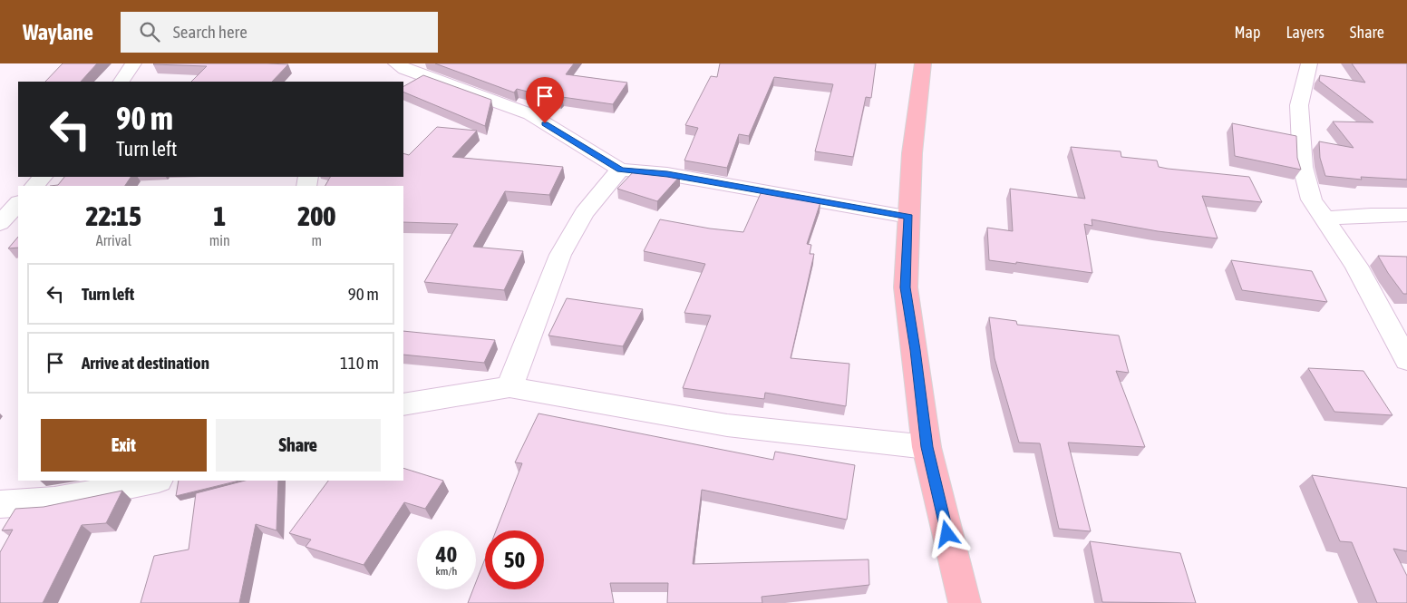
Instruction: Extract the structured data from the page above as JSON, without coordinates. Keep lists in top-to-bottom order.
{
  "page": {
    "header": "Waylane",
    "search": "Search here",
    "nav": ["Map", "Layers", "Share"],
    "turn": ["90 m", "Turn left"],
    "eta": [
      "22:15",
      "Arrival",
      "1",
      "min",
      "200",
      "m"
    ],
    "list": [
      {
        "name": "Turn left",
        "value": "90 m"
      },
      {
        "name": "Arrive at destination",
        "value": "110 m"
      }
    ],
    "buttons": ["Exit", "Share"],
    "speed": "40 km/h",
    "limit": "50"
  }
}
